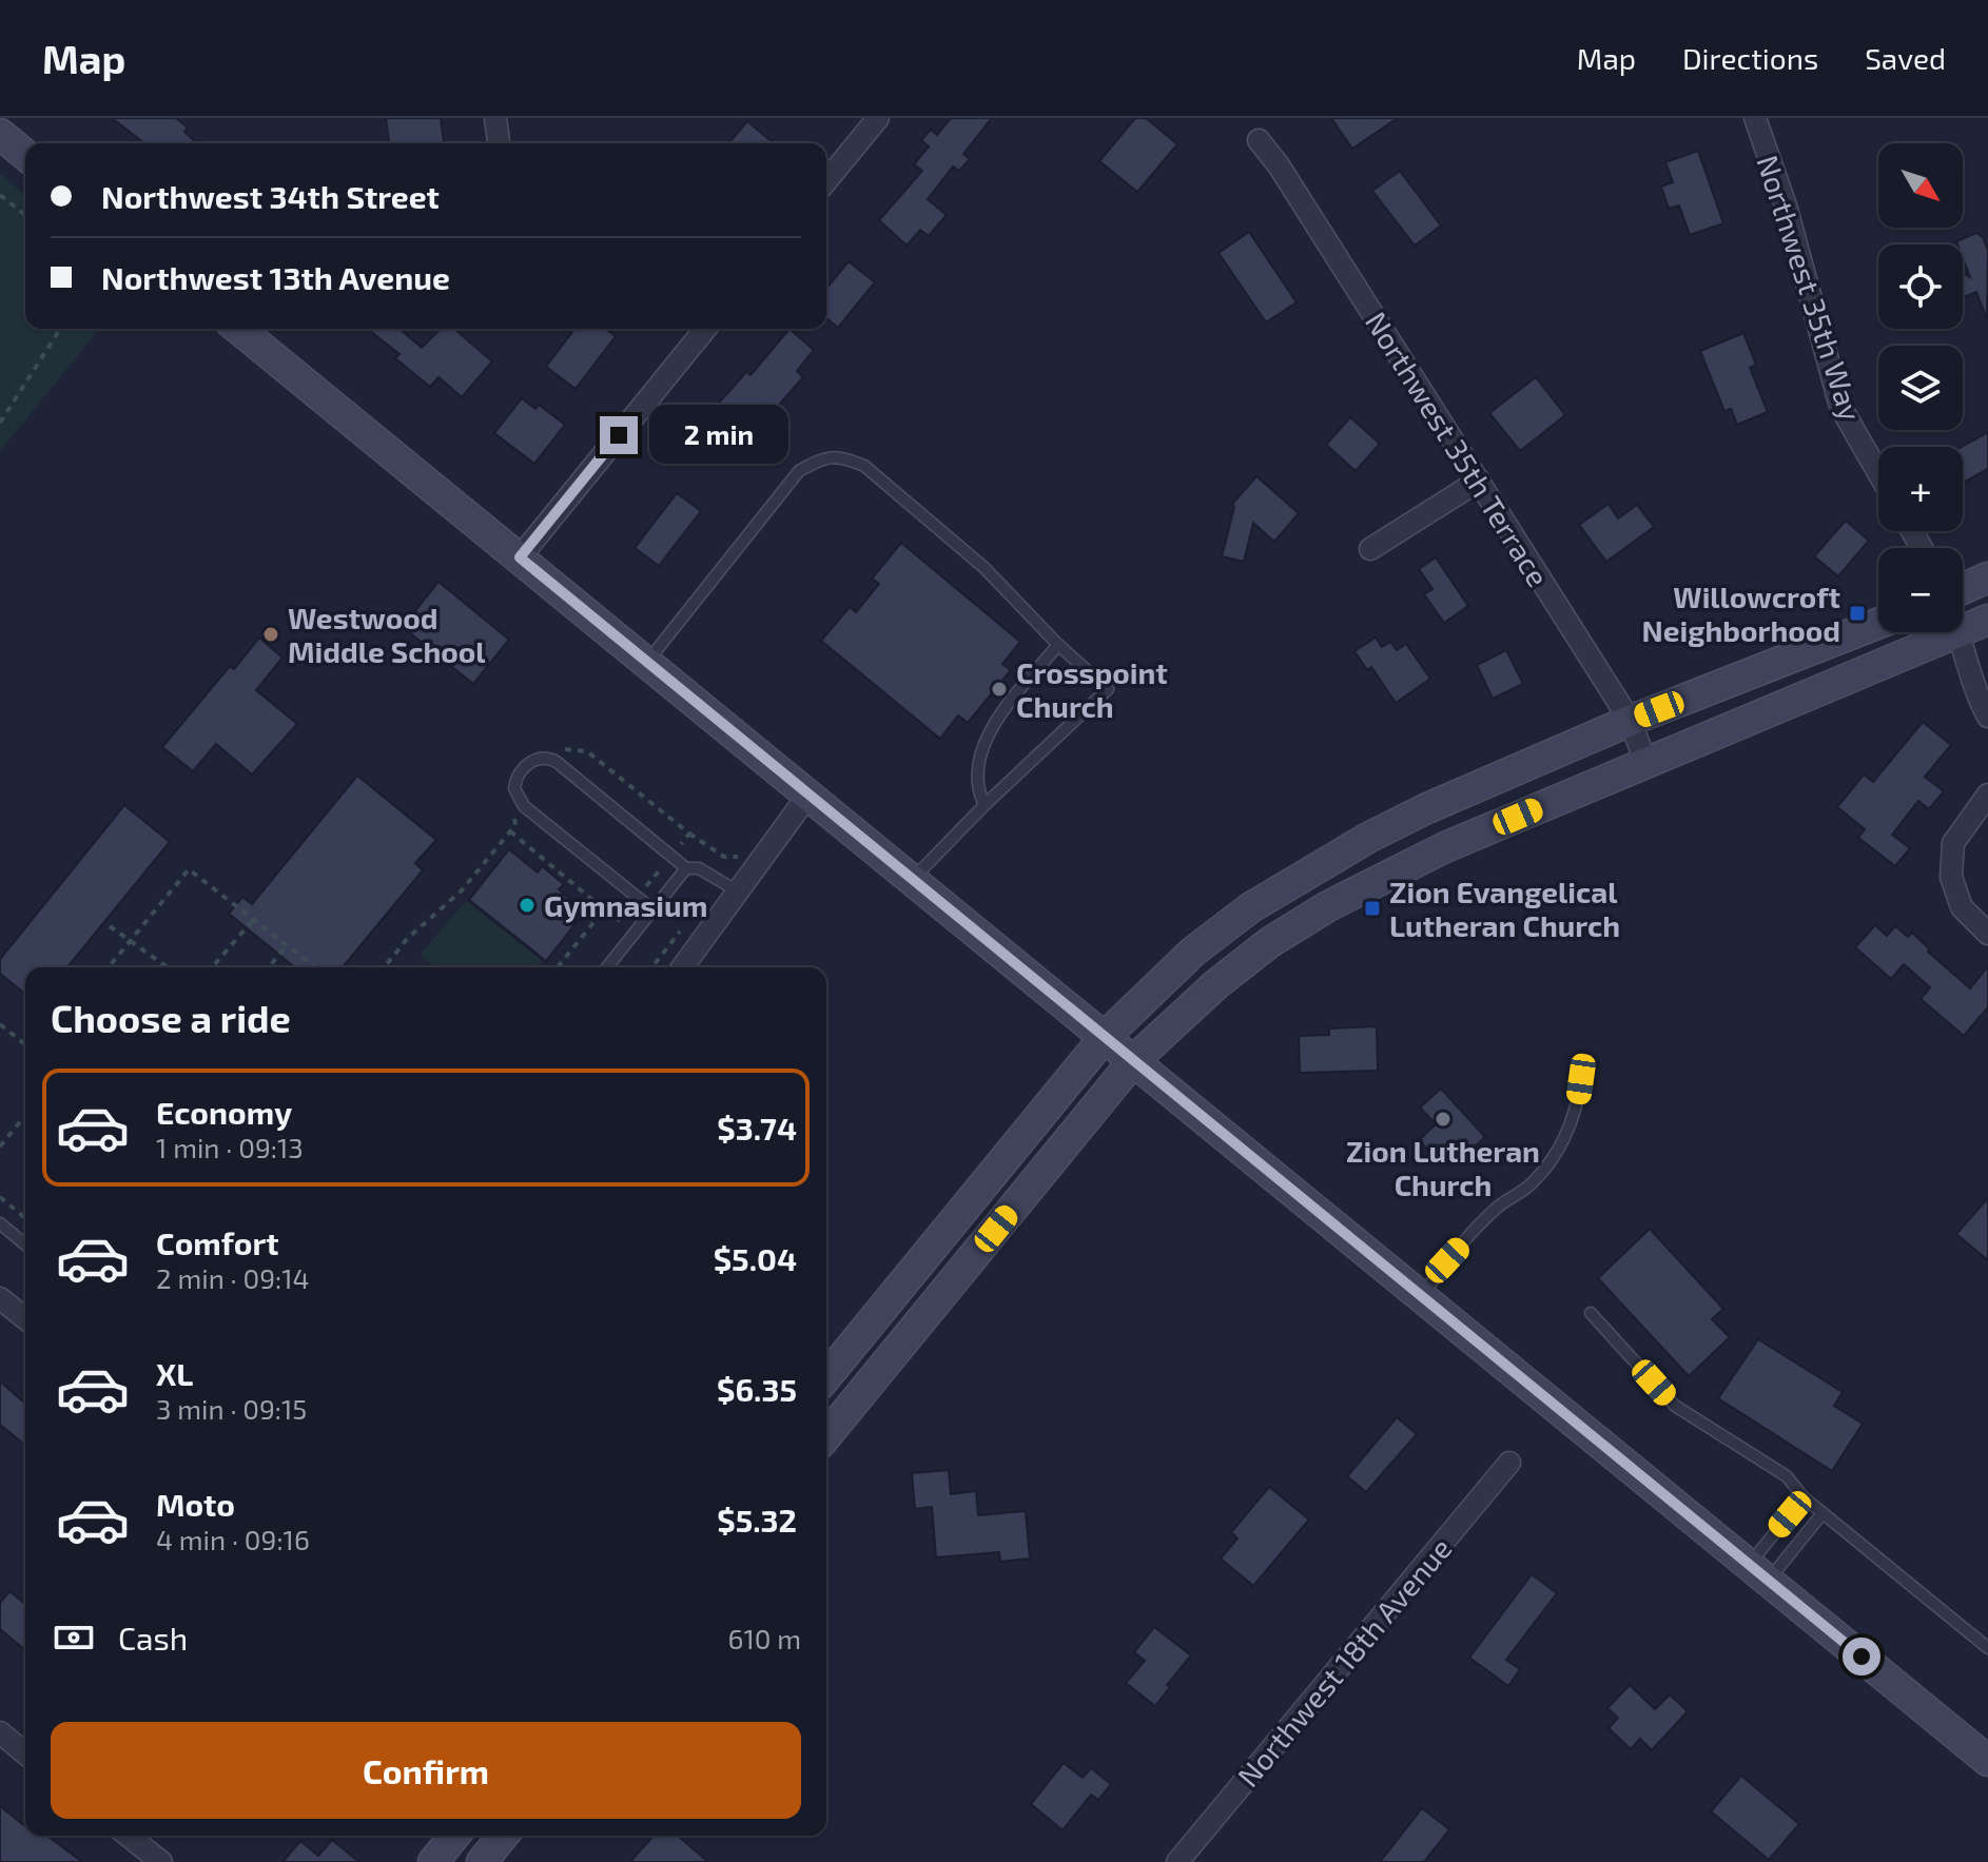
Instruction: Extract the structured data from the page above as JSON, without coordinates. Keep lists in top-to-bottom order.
{
  "streets": {
    "street": ["Northwest 35th Way", "Northwest 35th Terrace", "Northwest 18th Avenue"]
  },
  "places": {
    "transit": ["Willowcroft Neighborhood", "Zion Evangelical Lutheran Church"],
    "other": [
      "Westwood Middle School",
      "Crosspoint Church",
      "Gymnasium",
      "Zion Lutheran Church"
    ]
  },
  "north": "bottom right",
  "page": {
    "header": "Map",
    "nav": ["Map", "Directions", "Saved"],
    "map_buttons": ["+", "−"],
    "banner": ["Northwest 34th Street", "Northwest 13th Avenue"],
    "bubble": "2 min",
    "heading": "Choose a ride",
    "list": [
      {
        "name": "Economy",
        "note": "1 min · 09:13",
        "value": "$3.74"
      },
      {
        "name": "Comfort",
        "note": "2 min · 09:14",
        "value": "$5.04"
      },
      {
        "name": "XL",
        "note": "3 min · 09:15",
        "value": "$6.35"
      },
      {
        "name": "Moto",
        "note": "4 min · 09:16",
        "value": "$5.32"
      }
    ],
    "pay": ["Cash", "610 m"],
    "buttons": "Confirm"
  }
}
